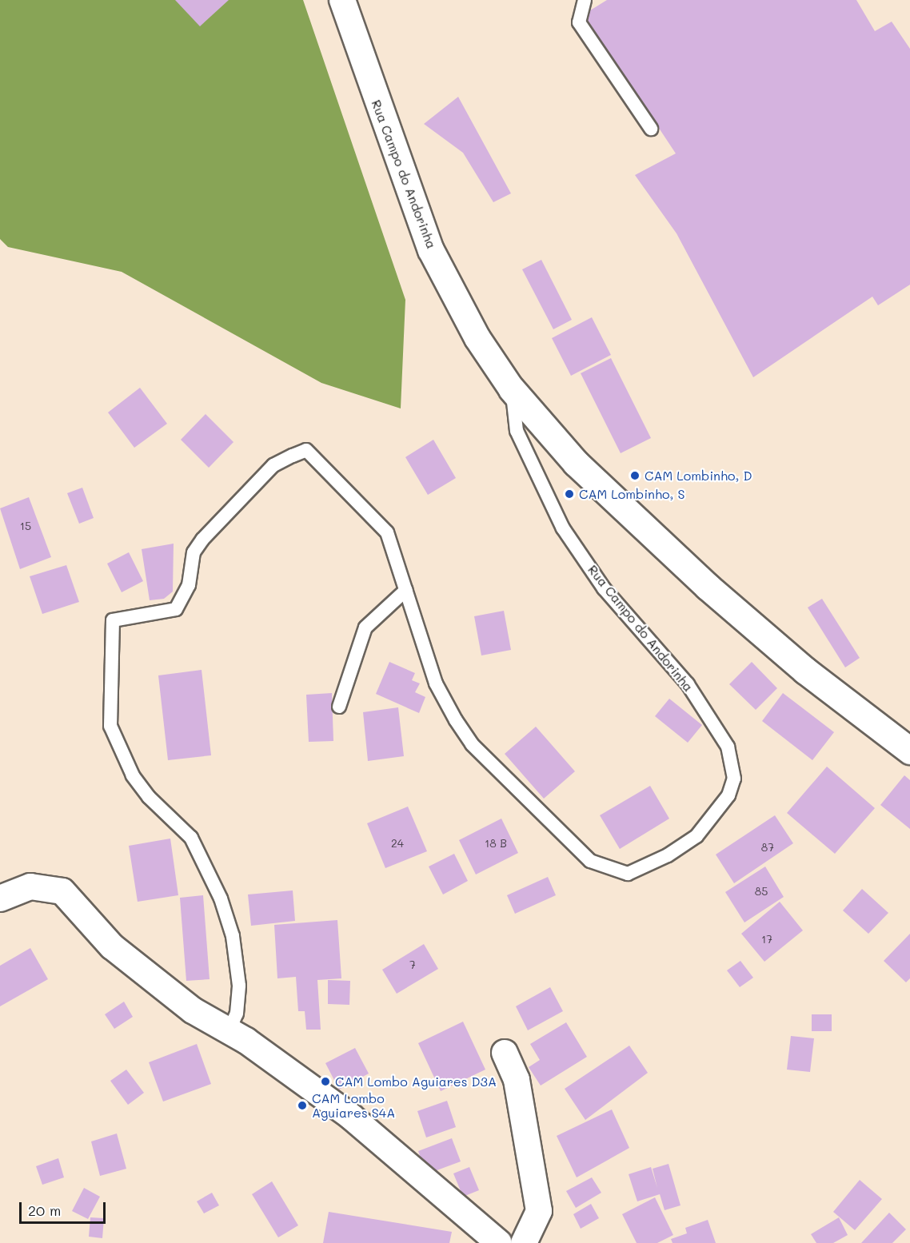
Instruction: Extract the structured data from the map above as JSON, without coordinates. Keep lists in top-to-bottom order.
{
  "streets": {
    "street": ["Rua Campo do Andorinha"]
  },
  "places": [
    "CAM Lombinho, D",
    "CAM Lombinho, S",
    "CAM Lombo Aguiares D3A",
    "CAM Lombo Aguiares S4A"
  ],
  "house_numbers": [
    "15",
    "24",
    "18 B",
    "87",
    "85",
    "17",
    "7"
  ],
  "scale_bar": "20 m"
}
